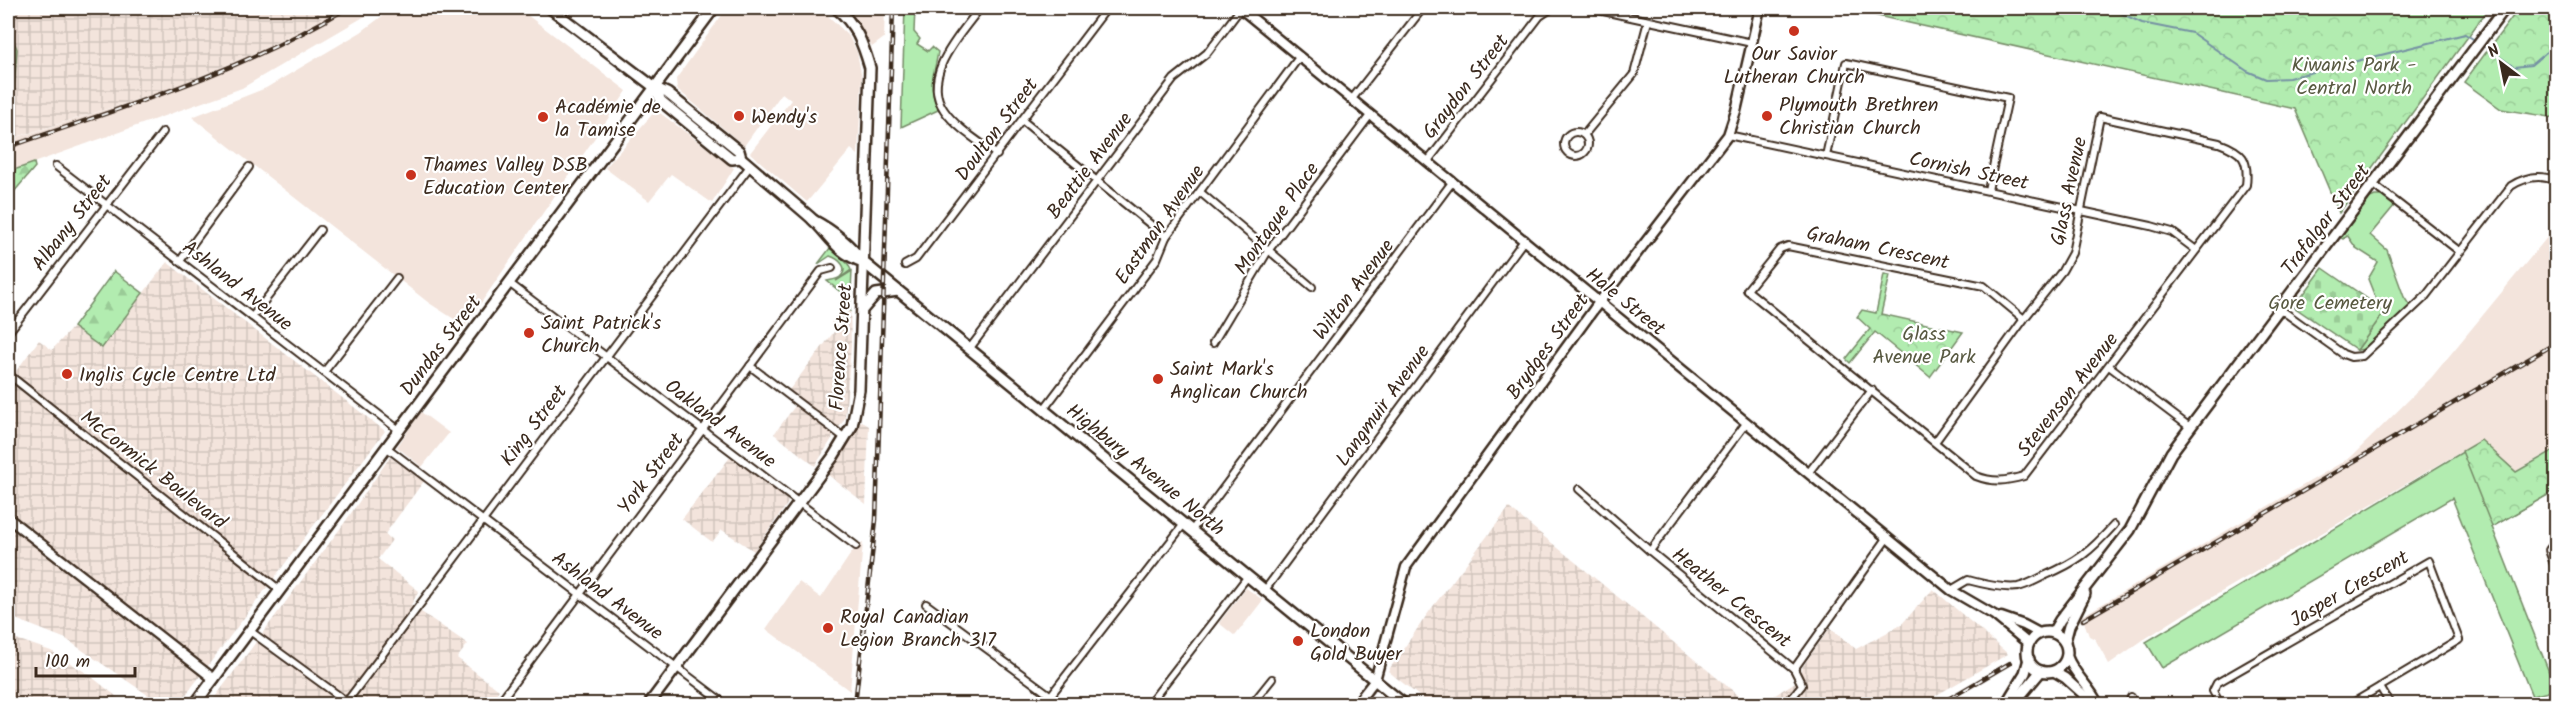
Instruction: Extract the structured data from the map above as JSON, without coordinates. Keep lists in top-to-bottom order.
{
  "streets": {
    "main road": [
      "Trafalgar Street",
      "Dundas Street",
      "Florence Street",
      "Highbury Avenue North"
    ],
    "street": [
      "Graydon Street",
      "Doulton Street",
      "Beattie Avenue",
      "Cornish Street",
      "Glass Avenue",
      "Montague Place",
      "Albany Street",
      "Eastman Avenue",
      "Graham Crescent",
      "Ashland Avenue",
      "Wilton Avenue",
      "Hale Street",
      "Brydges Street",
      "Stevenson Avenue",
      "Langmuir Avenue",
      "Oakland Avenue",
      "King Street",
      "McCormick Boulevard",
      "York Street",
      "Jasper Crescent",
      "Heather Crescent"
    ]
  },
  "crossings": [
    ["Graydon Street", "Hale Street"],
    ["Beattie Avenue", "Hale Street"],
    ["Beattie Avenue", "Highbury Avenue North"],
    ["Cornish Street", "Glass Avenue"],
    ["Cornish Street", "Brydges Street"],
    ["Cornish Street", "Stevenson Avenue"],
    ["Glass Avenue", "Graham Crescent"],
    ["Glass Avenue", "Stevenson Avenue"],
    ["Montague Place", "Hale Street"],
    ["Trafalgar Street", "Hale Street"],
    ["Trafalgar Street", "Stevenson Avenue"],
    ["Albany Street", "Ashland Avenue"],
    ["Eastman Avenue", "Hale Street"],
    ["Eastman Avenue", "Highbury Avenue North"],
    ["Graham Crescent", "Stevenson Avenue"],
    ["Ashland Avenue", "Dundas Street"],
    ["Ashland Avenue", "Florence Street"],
    ["Ashland Avenue", "King Street"],
    ["Ashland Avenue", "York Street"],
    ["Wilton Avenue", "Hale Street"],
    ["Wilton Avenue", "Highbury Avenue North"],
    ["Hale Street", "Brydges Street"],
    ["Hale Street", "Langmuir Avenue"],
    ["Hale Street", "Heather Crescent"],
    ["Dundas Street", "Oakland Avenue"],
    ["Dundas Street", "McCormick Boulevard"],
    ["Dundas Street", "Highbury Avenue North"],
    ["Brydges Street", "Highbury Avenue North"],
    ["Florence Street", "Oakland Avenue"],
    ["Florence Street", "Highbury Avenue North"],
    ["Langmuir Avenue", "Highbury Avenue North"],
    ["Oakland Avenue", "King Street"],
    ["Oakland Avenue", "York Street"],
    ["King Street", "Highbury Avenue North"]
  ],
  "parks": ["Kiwanis Park - Central North", "Gore Cemetery", "Glass Avenue Park"],
  "places": [
    "Our Savior Lutheran Church",
    "Wendy's",
    "Plymouth Brethren Christian Church",
    "Académie de la Tamise",
    "Thames Valley DSB Education Center",
    "Saint Patrick's Church",
    "Inglis Cycle Centre Ltd",
    "Saint Mark's Anglican Church",
    "Royal Canadian Legion Branch 317",
    "London Gold Buyer"
  ],
  "scale_bar": "100 m",
  "north": "top left"
}
